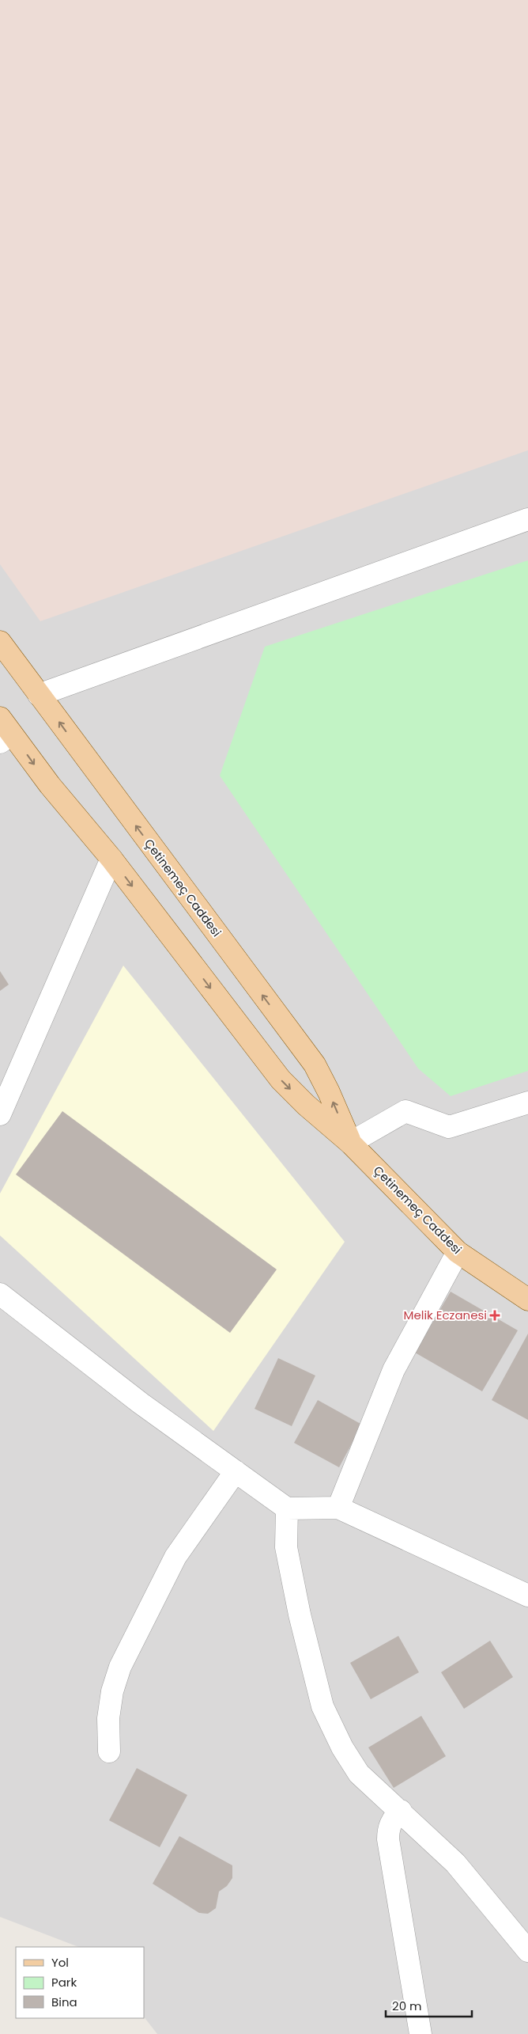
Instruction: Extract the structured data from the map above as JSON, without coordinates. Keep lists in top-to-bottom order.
{
  "streets": {
    "main road": ["Çetinemeç Caddesi"]
  },
  "places": {
    "health": ["Melik Eczanesi"]
  },
  "legend": ["Yol", "Park", "Bina"],
  "scale_bar": "20 m"
}
